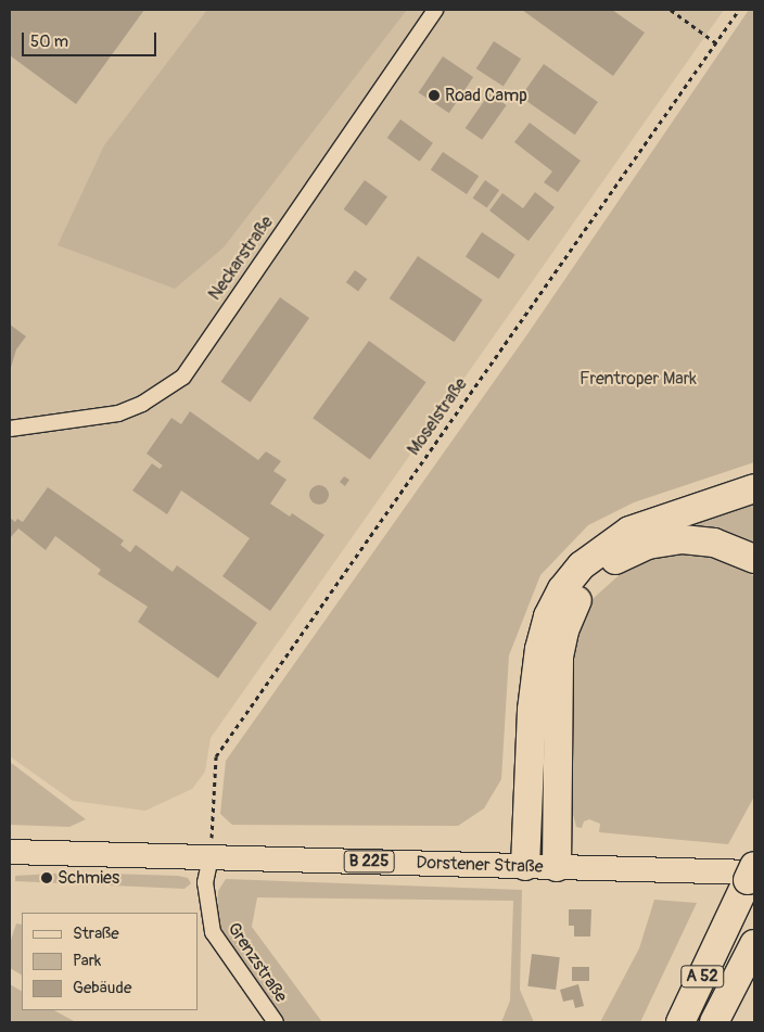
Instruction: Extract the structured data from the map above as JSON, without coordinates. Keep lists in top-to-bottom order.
{
  "streets": {
    "highway": ["A 52"],
    "main road": ["B 225", "Dorstener Straße"],
    "street": ["Neckarstraße", "Grenzstraße"],
    "path": ["Moselstraße"]
  },
  "crossings": [
    ["Moselstraße", "Dorstener Straße"],
    ["Moselstraße", "Grenzstraße"],
    ["Dorstener Straße", "Grenzstraße"]
  ],
  "parks": ["Frentroper Mark"],
  "places": ["Road Camp", "Schmies"],
  "legend": ["Straße", "Park", "Gebäude"],
  "scale_bar": "50 m"
}
